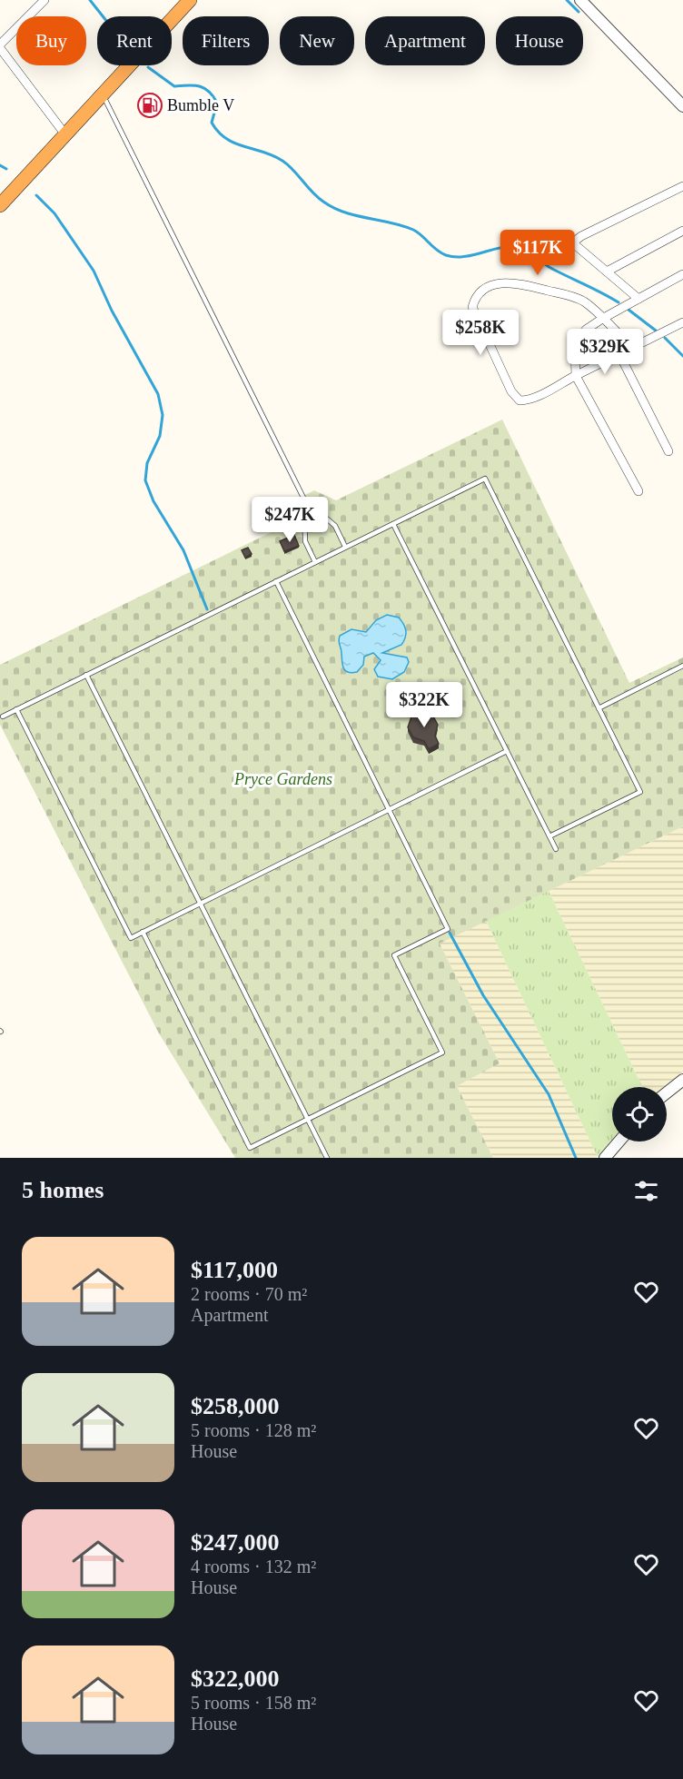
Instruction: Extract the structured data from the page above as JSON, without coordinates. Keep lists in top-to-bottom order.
{
  "parks": ["Pryce Gardens"],
  "places": {
    "fuel station": ["Bumble V"]
  },
  "page": {
    "chip": [
      "Buy",
      "Rent",
      "Filters",
      "New",
      "Apartment",
      "House"
    ],
    "price": [
      "$117K",
      "$258K",
      "$329K",
      "$247K",
      "$322K"
    ],
    "heading": "5 homes",
    "list": [
      {
        "name": "$117,000",
        "note": "2 rooms · 70 m² · Apartment"
      },
      {
        "name": "$258,000",
        "note": "5 rooms · 128 m² · House"
      },
      {
        "name": "$247,000",
        "note": "4 rooms · 132 m² · House"
      },
      {
        "name": "$322,000",
        "note": "5 rooms · 158 m² · House"
      }
    ]
  }
}
